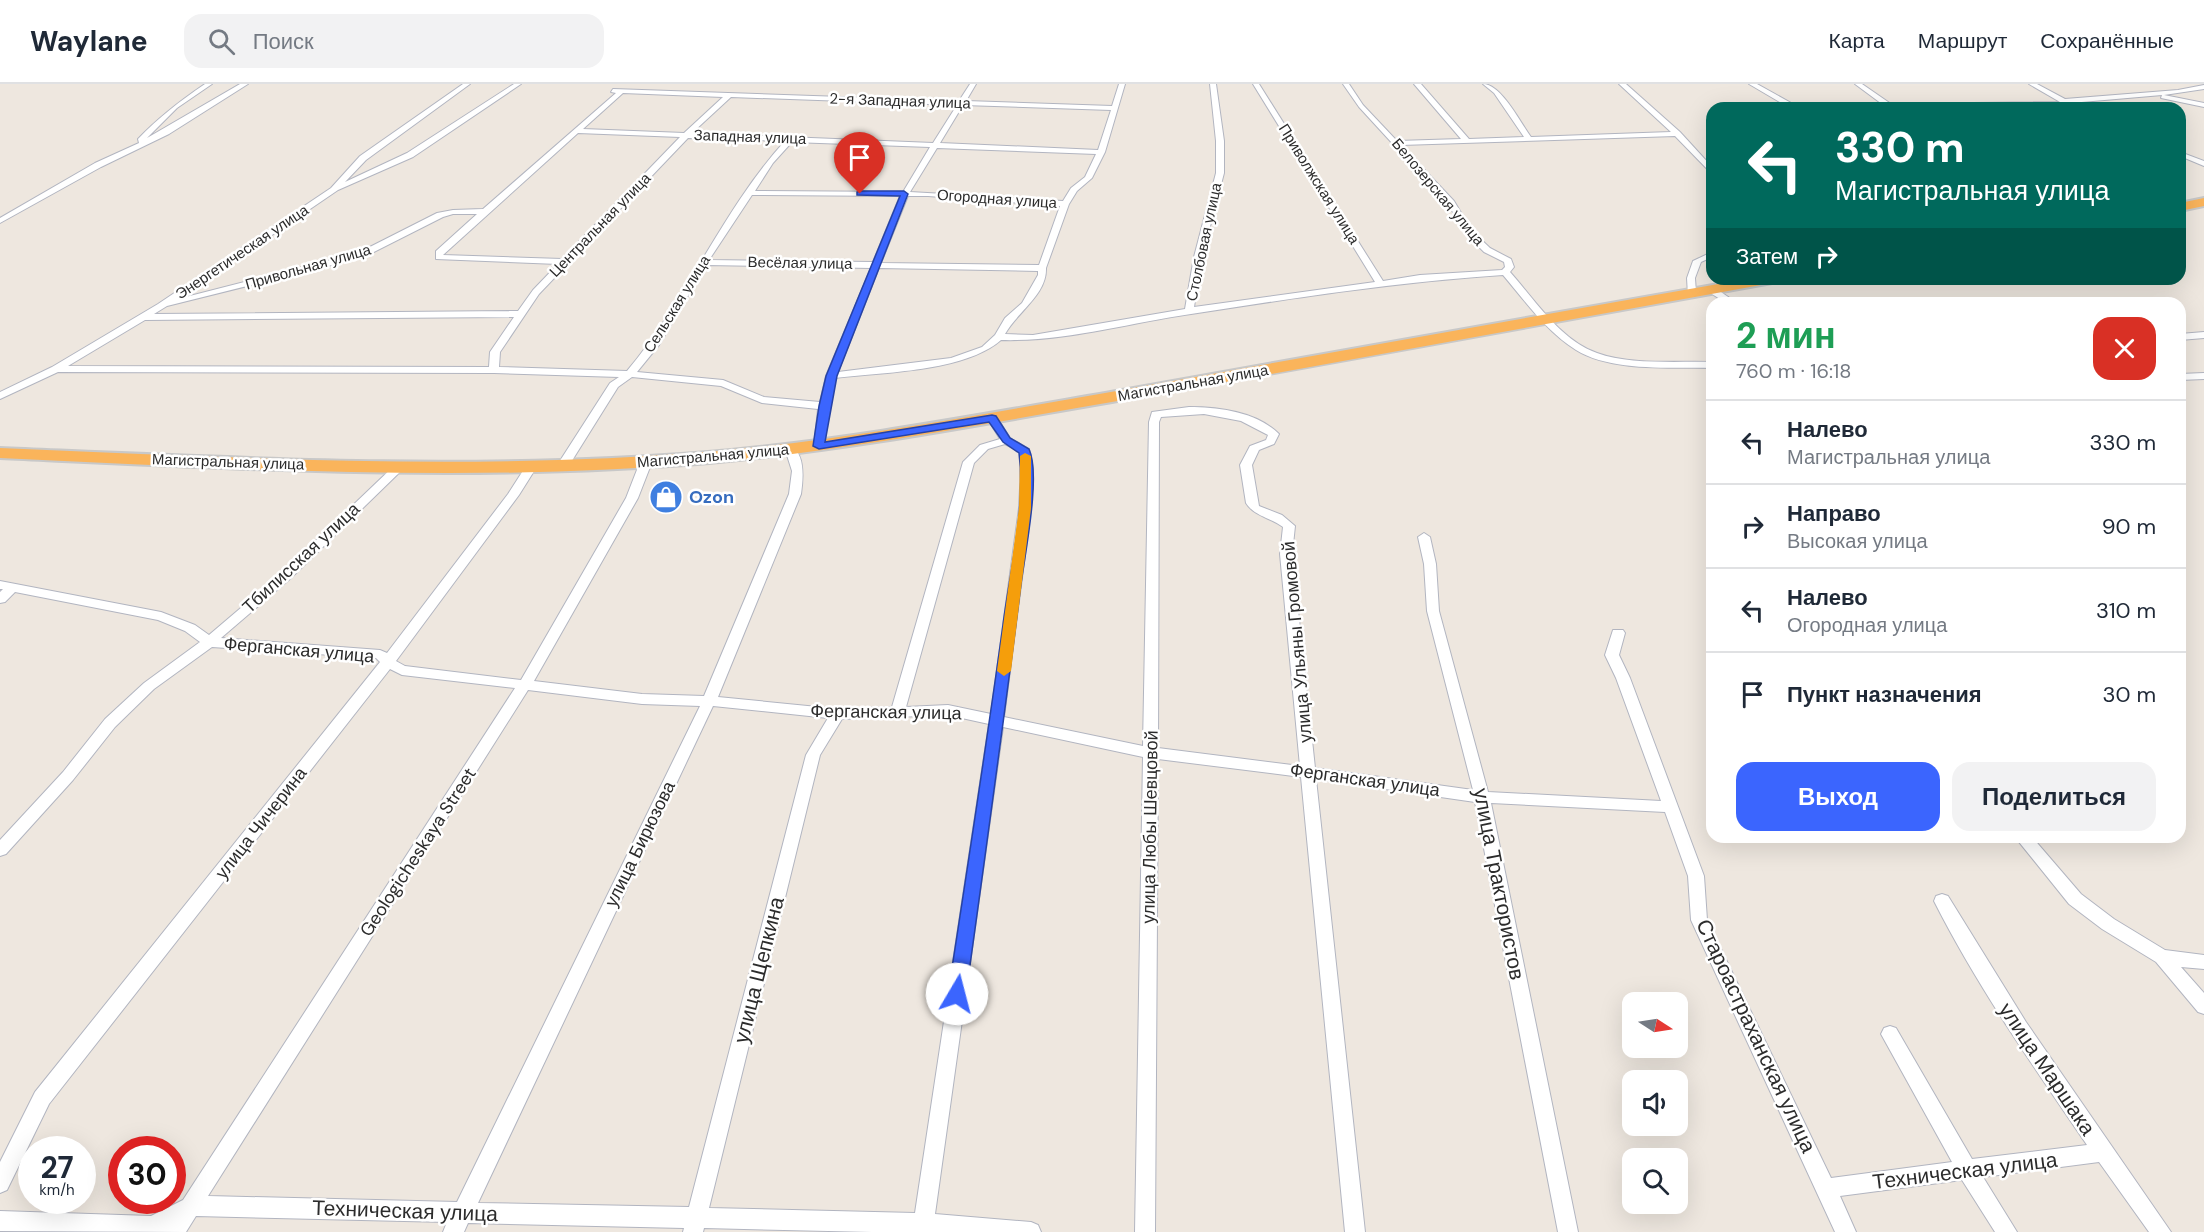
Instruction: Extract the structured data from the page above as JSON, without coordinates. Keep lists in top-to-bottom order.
{
  "streets": {
    "highway": ["Магистральная улица"],
    "street": [
      "2-я Западная улица",
      "Западная улица",
      "Приволжская улица",
      "Белозерская улица",
      "Огородная улица",
      "Центральная улица",
      "Столбовая улица",
      "Энергетическая улица",
      "Весёлая улица",
      "Привольная улица",
      "Сельская улица",
      "Тбилисская улица",
      "улица Ульяны Громовой",
      "Ферганская улица",
      "улица Чичерина",
      "улица Любы Шевцовой",
      "улица Бирюзова",
      "Geologicheskaya Street",
      "улица Трактористов",
      "улица Щепкина",
      "Староастраханская улица",
      "улица Маршака",
      "Техническая улица"
    ]
  },
  "crossings": [
    ["2-я Западная улица", "Западная улица"],
    ["2-я Западная улица", "Центральная улица"],
    ["Западная улица", "Центральная улица"],
    ["Западная улица", "Сельская улица"],
    ["Белозерская улица", "Магистральная улица"],
    ["Огородная улица", "Сельская улица"],
    ["Энергетическая улица", "Привольная улица"],
    ["Весёлая улица", "Сельская улица"],
    ["Сельская улица", "Магистральная улица"],
    ["Магистральная улица", "Тбилисская улица"],
    ["Магистральная улица", "улица Чичерина"],
    ["Магистральная улица", "улица Бирюзова"],
    ["Магистральная улица", "Geologicheskaya Street"],
    ["Тбилисская улица", "Ферганская улица"],
    ["улица Ульяны Громовой", "Ферганская улица"],
    ["улица Ульяны Громовой", "улица Любы Шевцовой"],
    ["Ферганская улица", "улица Чичерина"],
    ["Ферганская улица", "улица Любы Шевцовой"],
    ["Ферганская улица", "улица Бирюзова"],
    ["Ферганская улица", "Geologicheskaya Street"],
    ["Ферганская улица", "улица Трактористов"],
    ["Ферганская улица", "улица Щепкина"],
    ["Ферганская улица", "Староастраханская улица"],
    ["улица Бирюзова", "Техническая улица"],
    ["Geologicheskaya Street", "Техническая улица"],
    ["улица Щепкина", "Техническая улица"],
    ["Староастраханская улица", "Техническая улица"],
    ["улица Маршака", "Техническая улица"]
  ],
  "places": {
    "shop": ["Ozon"]
  },
  "north": "right",
  "page": {
    "header": "Waylane",
    "search": "Поиск",
    "nav": ["Карта", "Маршрут", "Сохранённые"],
    "turn": ["330 m", "Магистральная улица"],
    "then": "Затем",
    "heading": ["2 мин", "760 m · 16:18"],
    "list": [
      {
        "name": "Налево",
        "note": "Магистральная улица",
        "value": "330 m"
      },
      {
        "name": "Направо",
        "note": "Высокая улица",
        "value": "90 m"
      },
      {
        "name": "Налево",
        "note": "Огородная улица",
        "value": "310 m"
      },
      {
        "name": "Пункт назначения",
        "value": "30 m"
      }
    ],
    "buttons": ["Выход", "Поделиться"],
    "speed": "27 km/h",
    "limit": "30"
  }
}
